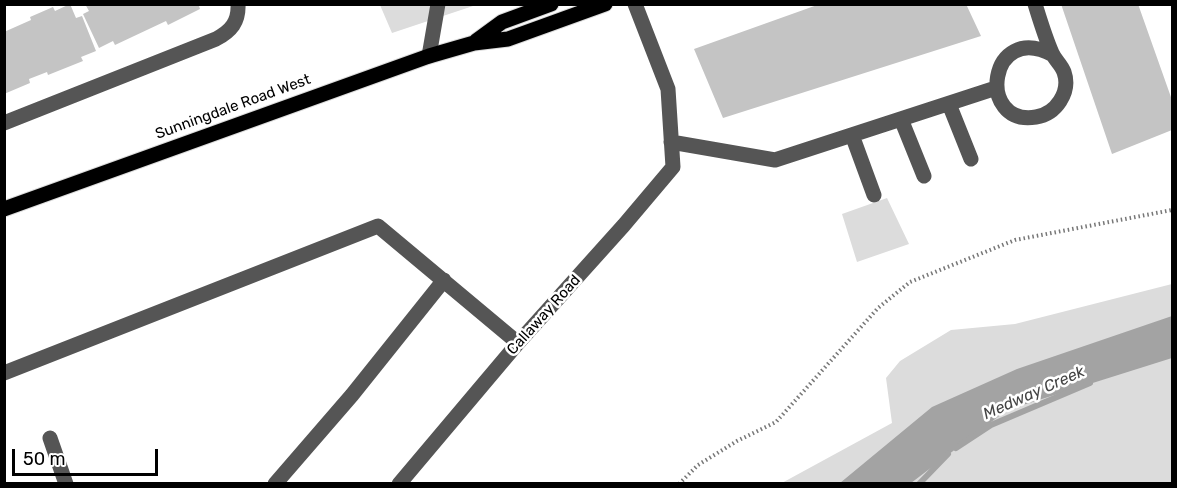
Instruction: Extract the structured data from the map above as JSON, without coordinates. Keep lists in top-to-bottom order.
{
  "streets": {
    "main road": ["Sunningdale Road West"],
    "street": ["Callaway Road"]
  },
  "water": ["Medway Creek"],
  "scale_bar": "50 m"
}
